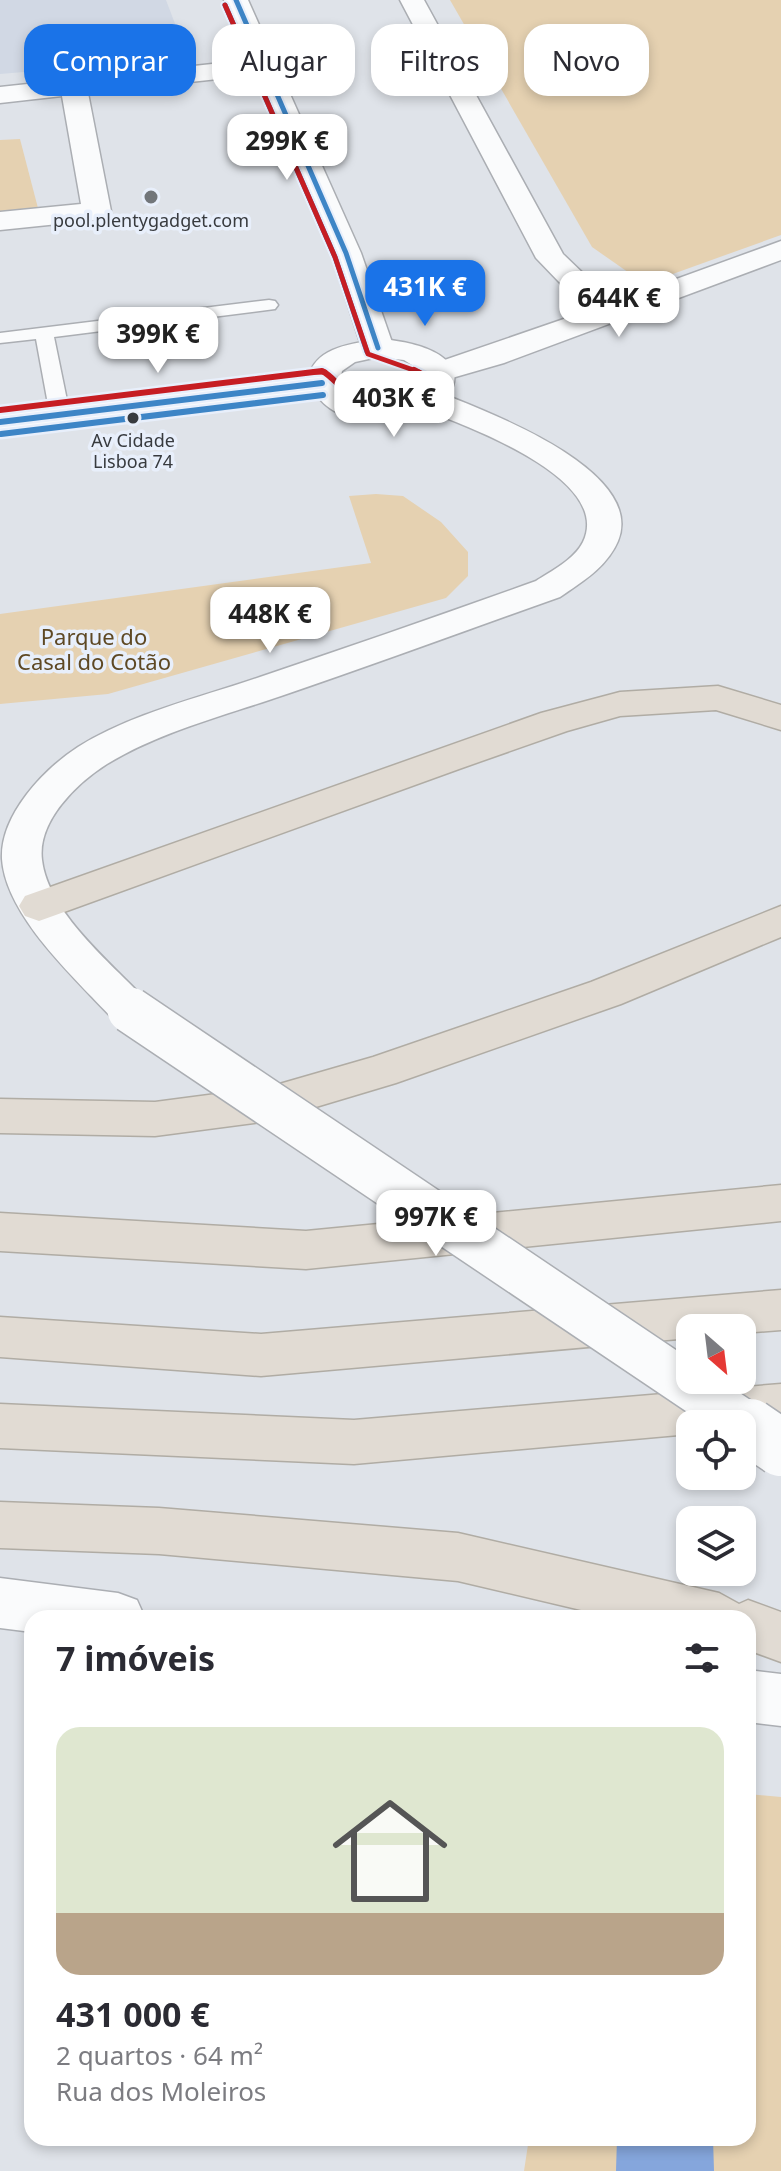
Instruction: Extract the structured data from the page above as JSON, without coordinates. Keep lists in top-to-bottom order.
{
  "parks": ["Parque do Casal do Cotão"],
  "places": ["pool.plentygadget.com", "Av Cidade Lisboa 74"],
  "north": "bottom right",
  "page": {
    "chip": [
      "Comprar",
      "Alugar",
      "Filtros",
      "Novo"
    ],
    "price": [
      "299K €",
      "431K €",
      "644K €",
      "399K €",
      "403K €",
      "448K €",
      "997K €"
    ],
    "heading": "7 imóveis",
    "list": [
      {
        "name": "431 000 €",
        "note": "2 quartos · 64 m² · Rua dos Moleiros"
      }
    ]
  }
}
